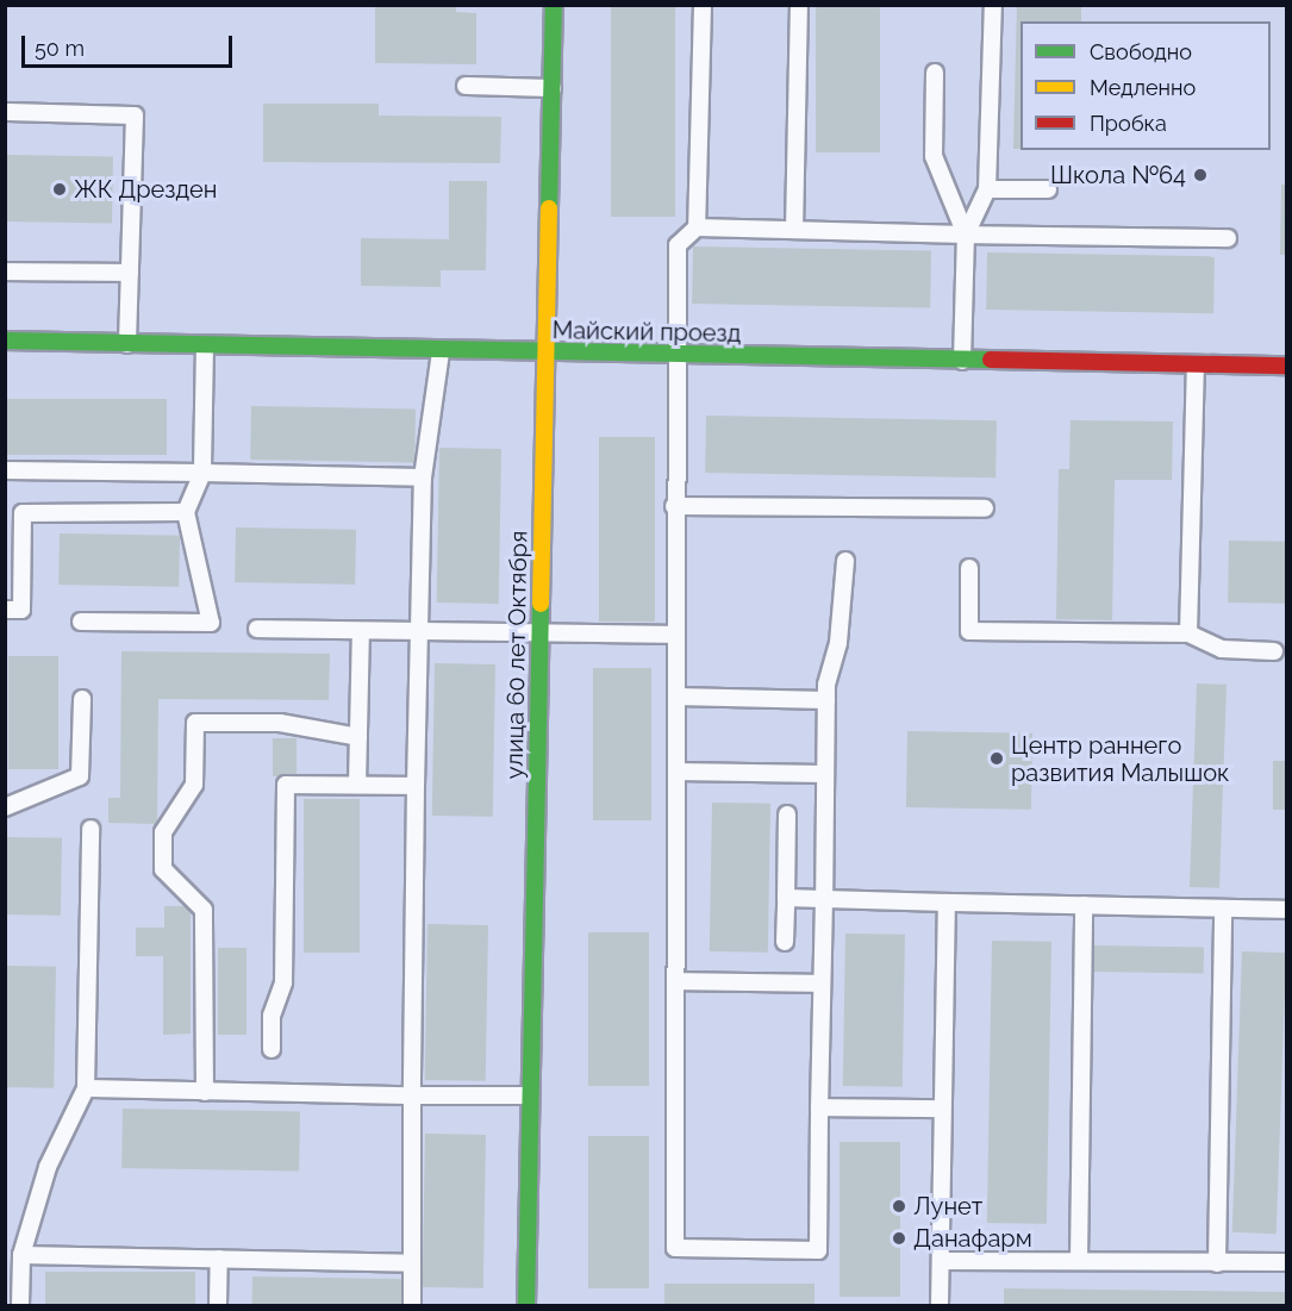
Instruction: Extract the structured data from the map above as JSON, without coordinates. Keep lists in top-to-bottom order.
{
  "streets": {
    "main road": ["Майский проезд", "улица 60 лет Октября"]
  },
  "crossings": [
    ["Майский проезд", "улица 60 лет Октября"]
  ],
  "places": [
    "Школа №64",
    "ЖК Дрезден",
    "Центр раннего развития Малышок",
    "Лунет",
    "Данафарм"
  ],
  "legend": ["Свободно", "Медленно", "Пробка"],
  "scale_bar": "50 m"
}
